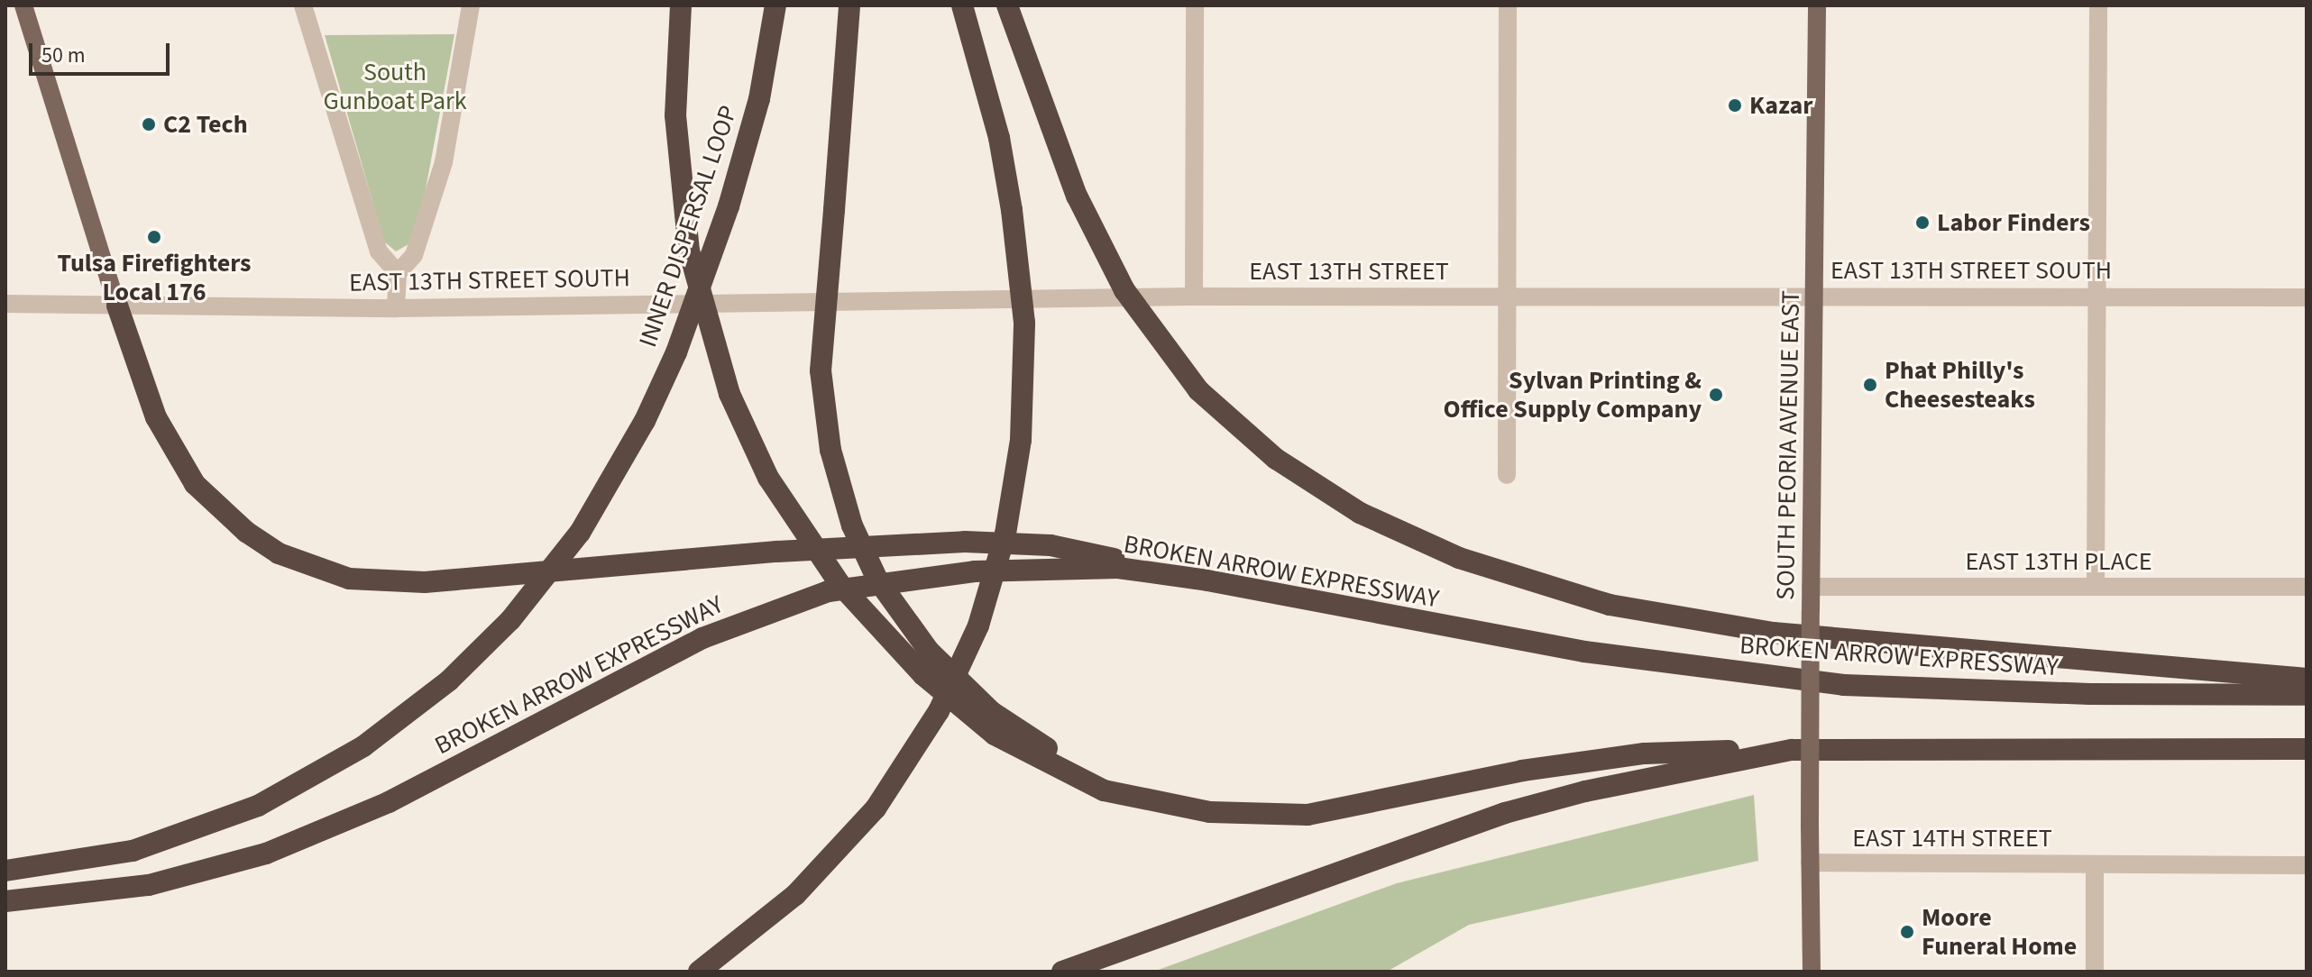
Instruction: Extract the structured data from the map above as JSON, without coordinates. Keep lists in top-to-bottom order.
{
  "streets": {
    "highway": ["INNER DISPERSAL LOOP", "BROKEN ARROW EXPRESSWAY"],
    "main road": ["SOUTH PEORIA AVENUE EAST"],
    "street": [
      "EAST 13TH STREET SOUTH",
      "EAST 13TH STREET",
      "EAST 13TH PLACE",
      "EAST 14TH STREET"
    ]
  },
  "crossings": [
    ["EAST 13TH STREET SOUTH", "EAST 13TH STREET"],
    ["EAST 13TH STREET SOUTH", "SOUTH PEORIA AVENUE EAST"],
    ["SOUTH PEORIA AVENUE EAST", "EAST 13TH PLACE"],
    ["SOUTH PEORIA AVENUE EAST", "EAST 14TH STREET"]
  ],
  "parks": ["South Gunboat Park"],
  "places": [
    "Kazar",
    "C2 Tech",
    "Labor Finders",
    "Tulsa Firefighters Local 176",
    "Phat Philly's Cheesesteaks",
    "Sylvan Printing & Office Supply Company",
    "Moore Funeral Home"
  ],
  "scale_bar": "50 m"
}
